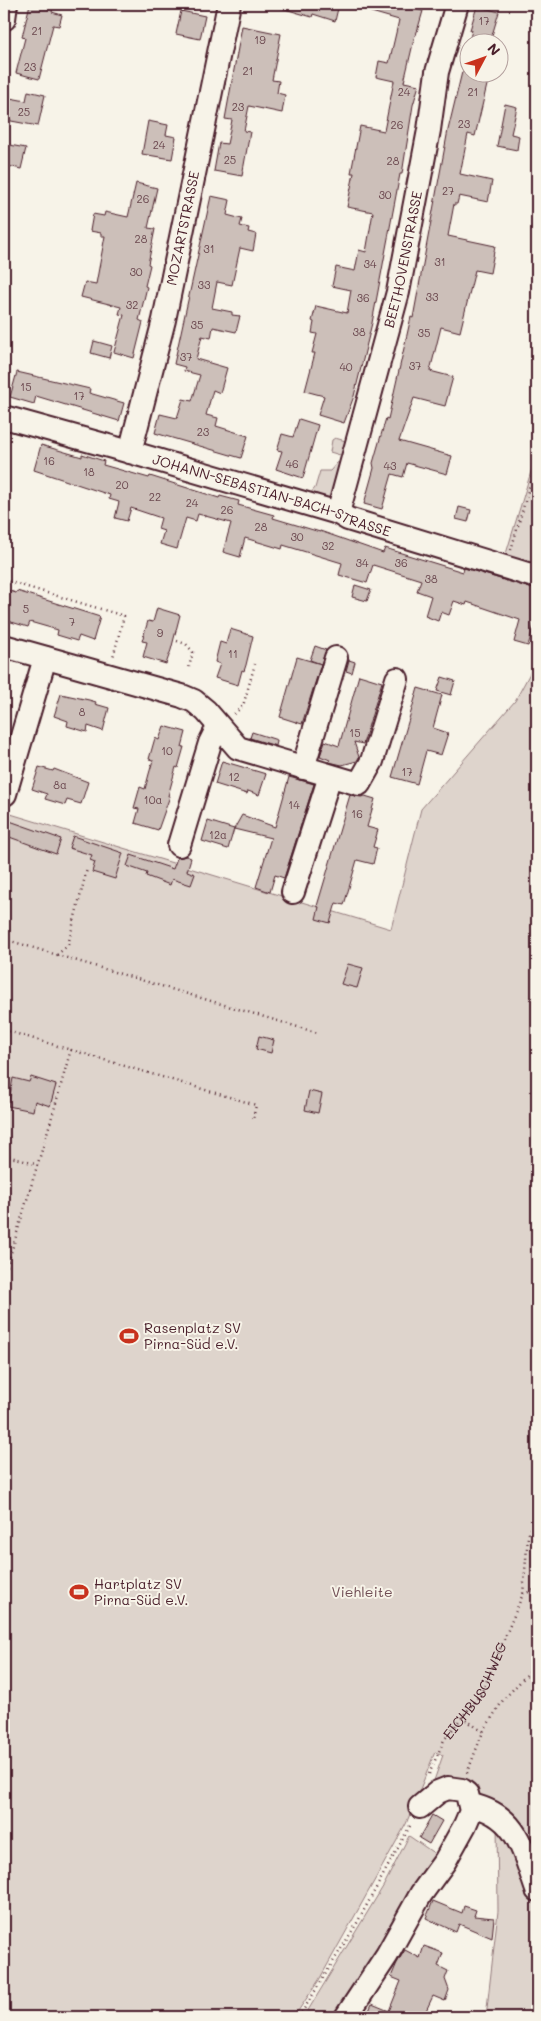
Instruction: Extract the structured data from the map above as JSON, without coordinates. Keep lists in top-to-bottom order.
{
  "streets": {
    "street": ["MOZARTSTRASSE", "BEETHOVENSTRASSE", "JOHANN-SEBASTIAN-BACH-STRASSE"],
    "path": ["EICHBUSCHWEG"]
  },
  "crossings": [
    ["MOZARTSTRASSE", "JOHANN-SEBASTIAN-BACH-STRASSE"],
    ["BEETHOVENSTRASSE", "JOHANN-SEBASTIAN-BACH-STRASSE"]
  ],
  "parks": ["Viehleite"],
  "places": {
    "sports": ["Rasenplatz SV Pirna-Süd e.V.", "Hartplatz SV Pirna-Süd e.V."]
  },
  "house_numbers": [
    "17",
    "21",
    "19",
    "23",
    "21",
    "24",
    "21",
    "23",
    "25",
    "23",
    "26",
    "24",
    "25",
    "28",
    "27",
    "30",
    "26",
    "28",
    "31",
    "31",
    "34",
    "30",
    "33",
    "33",
    "36",
    "32",
    "35",
    "38",
    "35",
    "37",
    "37",
    "40",
    "15",
    "17",
    "23",
    "16",
    "46",
    "43",
    "18",
    "20",
    "22",
    "24",
    "26",
    "28",
    "30",
    "32",
    "34",
    "36",
    "38",
    "5",
    "7",
    "9",
    "11",
    "8",
    "15",
    "10",
    "17",
    "12",
    "8a",
    "10a",
    "14",
    "16",
    "12a"
  ],
  "north": "top right"
}
